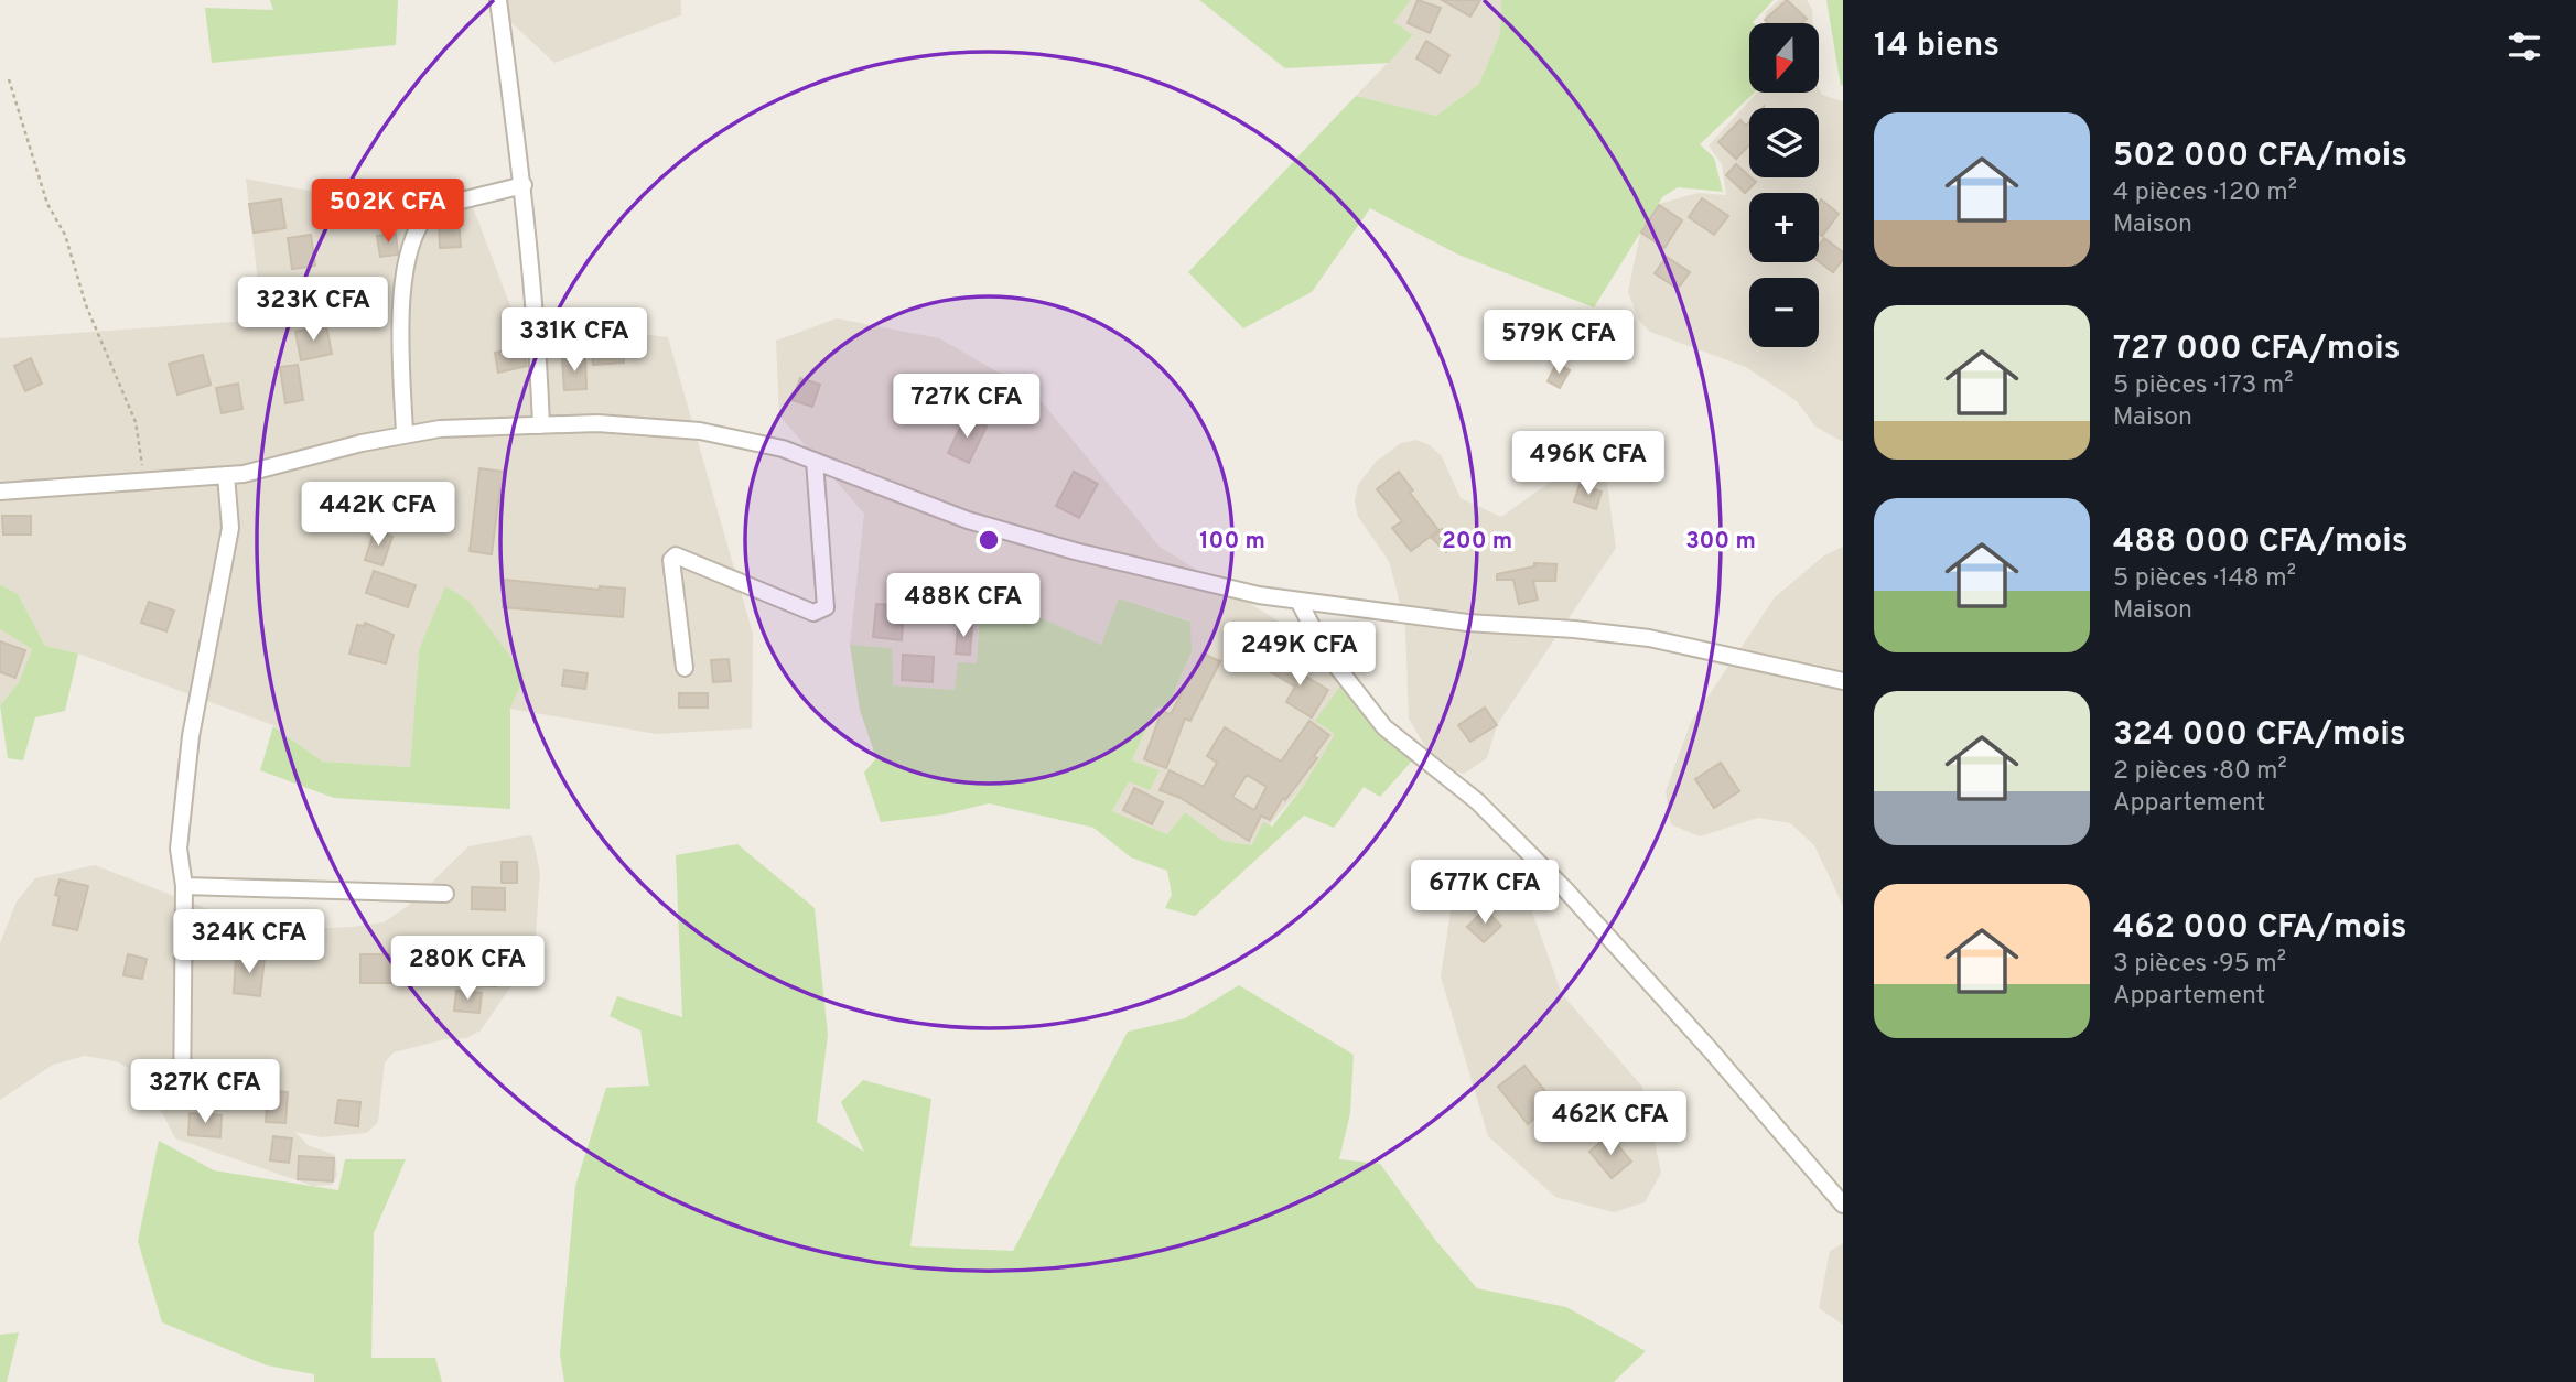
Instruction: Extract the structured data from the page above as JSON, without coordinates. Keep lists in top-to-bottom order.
{
  "north": "bottom",
  "page": {
    "heading": "14 biens",
    "map_buttons": ["+", "−"],
    "list": [
      {
        "name": "502 000 CFA/mois",
        "note": "4 pièces · 120 m² · Maison"
      },
      {
        "name": "727 000 CFA/mois",
        "note": "5 pièces · 173 m² · Maison"
      },
      {
        "name": "488 000 CFA/mois",
        "note": "5 pièces · 148 m² · Maison"
      },
      {
        "name": "324 000 CFA/mois",
        "note": "2 pièces · 80 m² · Appartement"
      },
      {
        "name": "462 000 CFA/mois",
        "note": "3 pièces · 95 m² · Appartement"
      }
    ],
    "price": [
      "502K CFA",
      "323K CFA",
      "331K CFA",
      "579K CFA",
      "727K CFA",
      "496K CFA",
      "442K CFA",
      "488K CFA",
      "249K CFA",
      "677K CFA",
      "324K CFA",
      "280K CFA",
      "327K CFA",
      "462K CFA"
    ]
  },
  "rings": ["100 m", "200 m", "300 m"]
}
